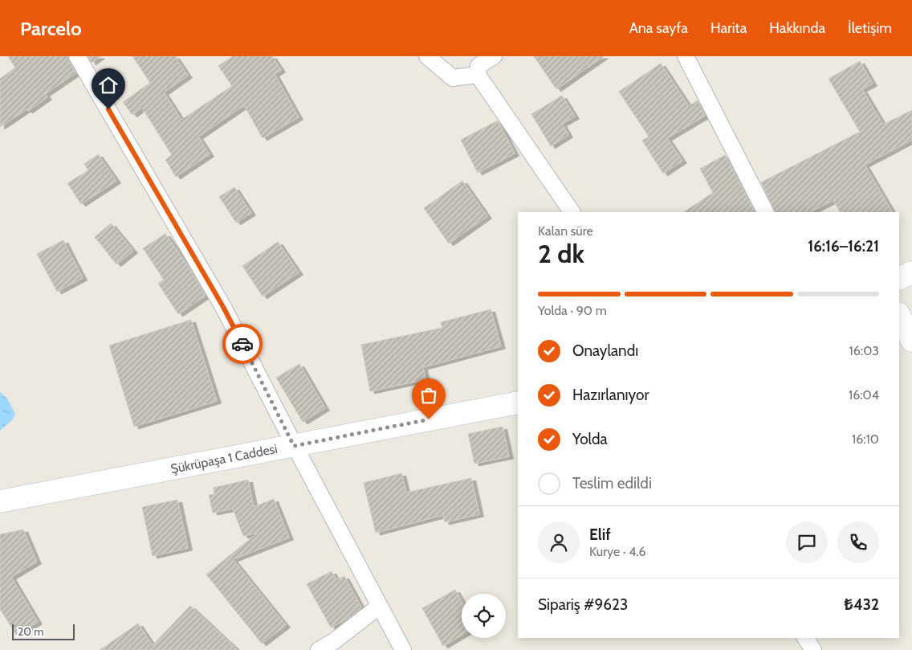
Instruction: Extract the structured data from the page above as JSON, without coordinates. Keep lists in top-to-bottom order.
{
  "streets": {
    "main road": ["Şükrüpaşa 1 Caddesi"]
  },
  "scale_bar": "20 m",
  "page": {
    "header": "Parcelo",
    "nav": [
      "Ana sayfa",
      "Harita",
      "Hakkında",
      "İletişim"
    ],
    "heading": ["2 dk", "Kalan süre", "16:16–16:21"],
    "panel": [
      "Elif",
      "Kurye · 4.6",
      "Sipariş #9623",
      "₺432"
    ],
    "bar": "Yolda · 90 m",
    "list": [
      ["Onaylandı", "16:03"],
      ["Hazırlanıyor", "16:04"],
      ["Yolda", "16:10"],
      "Teslim edildi"
    ],
    "scale": "20 m"
  }
}
